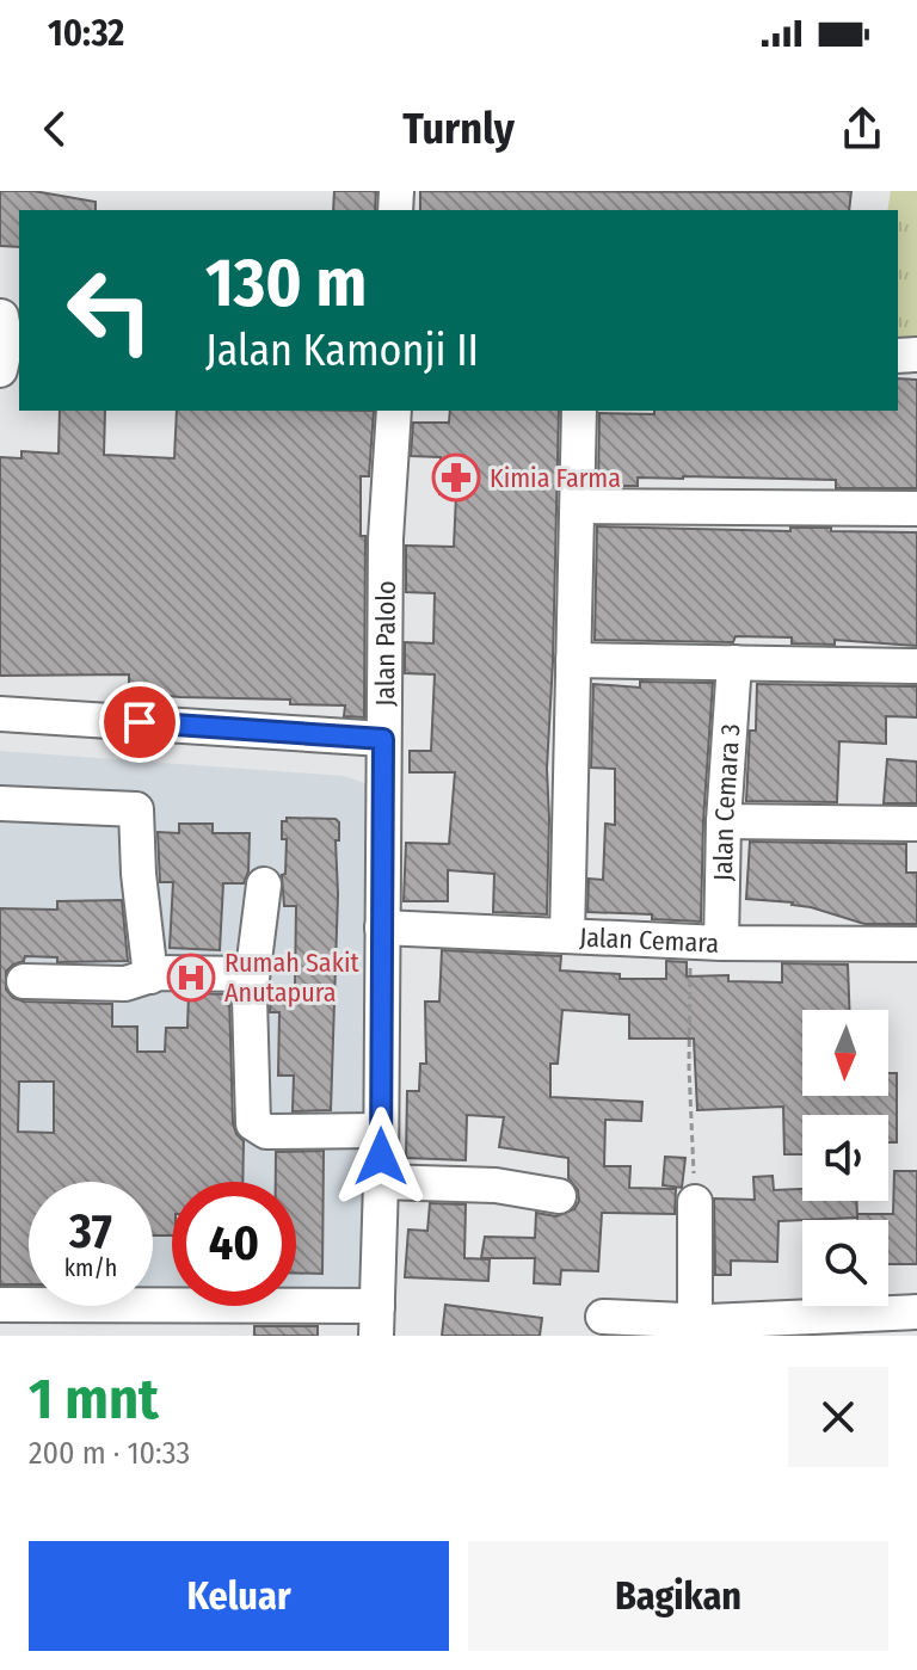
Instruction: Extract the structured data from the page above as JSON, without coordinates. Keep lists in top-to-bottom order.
{
  "streets": {
    "street": ["Jalan Palolo", "Jalan Cemara 3", "Jalan Cemara"]
  },
  "crossings": [
    ["Jalan Palolo", "Jalan Cemara"],
    ["Jalan Cemara 3", "Jalan Cemara"]
  ],
  "places": {
    "pharmacy": ["Kimia Farma"],
    "hospital": ["Rumah Sakit Anutapura"]
  },
  "north": "bottom",
  "page": {
    "status": "10:32",
    "header": "Turnly",
    "turn": ["130 m", "Jalan Kamonji II"],
    "speed": "37 km/h",
    "limit": "40",
    "heading": ["1 mnt", "200 m · 10:33"],
    "buttons": ["Keluar", "Bagikan"]
  }
}
